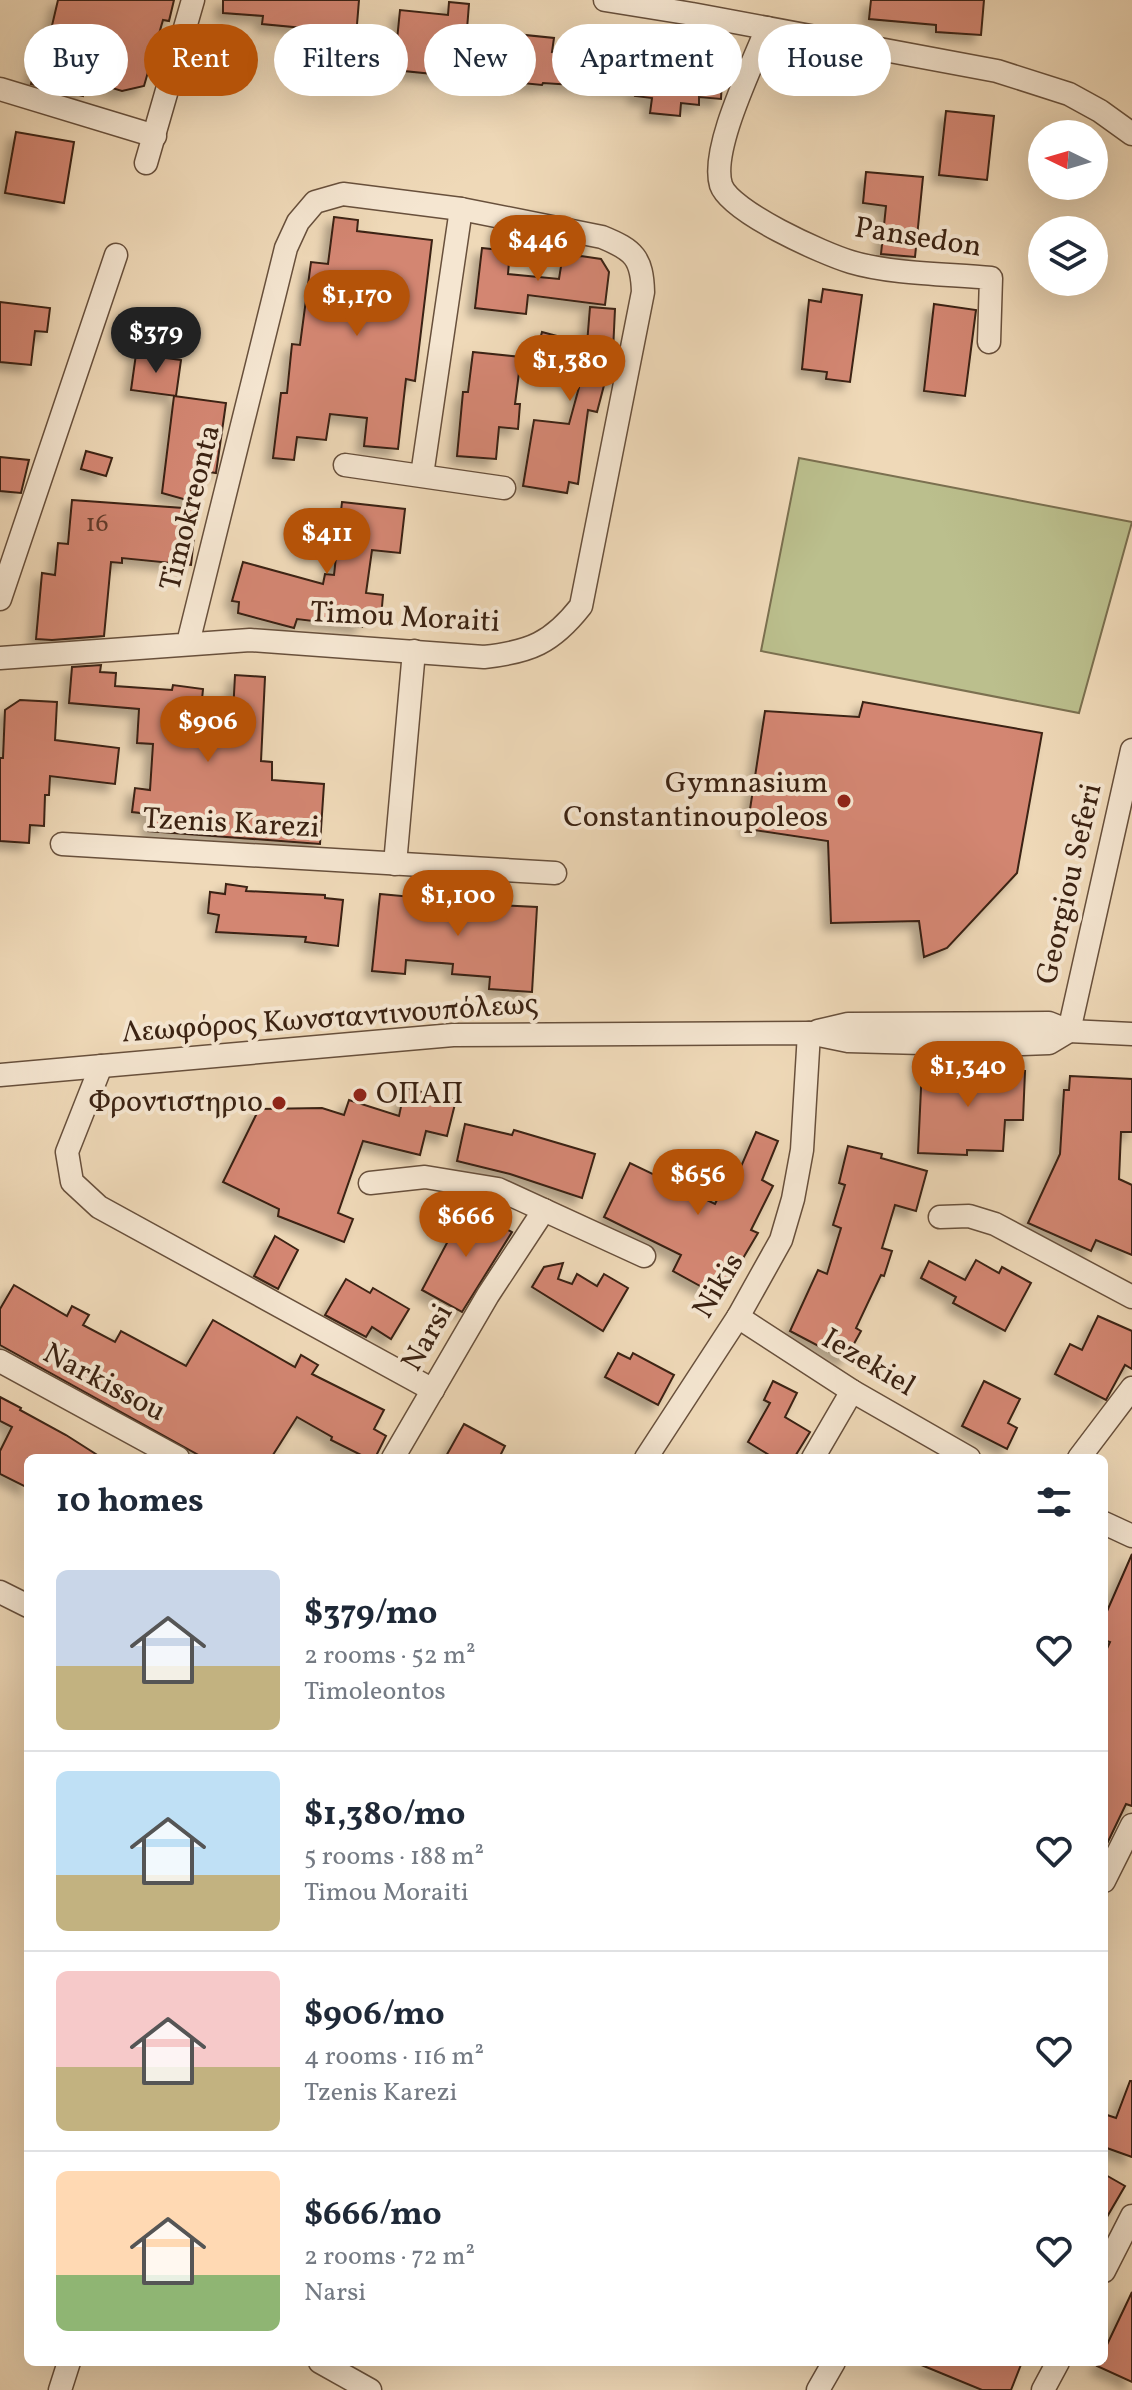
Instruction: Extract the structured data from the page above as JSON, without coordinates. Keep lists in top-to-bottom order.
{
  "streets": {
    "street": [
      "Pansedon",
      "Timokreonta",
      "Timou Moraiti",
      "Tzenis Karezi",
      "Georgiou Seferi",
      "Λεωφόρος Κωνσταντινουπόλεως",
      "Nikis",
      "Narsi",
      "Iezekiel",
      "Narkissou"
    ]
  },
  "crossings": [
    ["Timokreonta", "Timou Moraiti"],
    ["Georgiou Seferi", "Λεωφόρος Κωνσταντινουπόλεως"],
    ["Λεωφόρος Κωνσταντινουπόλεως", "Nikis"],
    ["Nikis", "Iezekiel"]
  ],
  "places": ["Gymnasium Constantinoupoleos", "ΟΠΑΠ", "Φροντιστηριο"],
  "house_numbers": ["16"],
  "north": "left",
  "page": {
    "chip": [
      "Buy",
      "Rent",
      "Filters",
      "New",
      "Apartment",
      "House"
    ],
    "price": [
      "$446",
      "$1,170",
      "$379",
      "$1,380",
      "$411",
      "$906",
      "$1,100",
      "$1,340",
      "$656",
      "$666"
    ],
    "heading": "10 homes",
    "list": [
      {
        "name": "$379/mo",
        "note": "2 rooms · 52 m² · Timoleontos"
      },
      {
        "name": "$1,380/mo",
        "note": "5 rooms · 188 m² · Timou Moraiti"
      },
      {
        "name": "$906/mo",
        "note": "4 rooms · 116 m² · Tzenis Karezi"
      },
      {
        "name": "$666/mo",
        "note": "2 rooms · 72 m² · Narsi"
      }
    ]
  }
}
